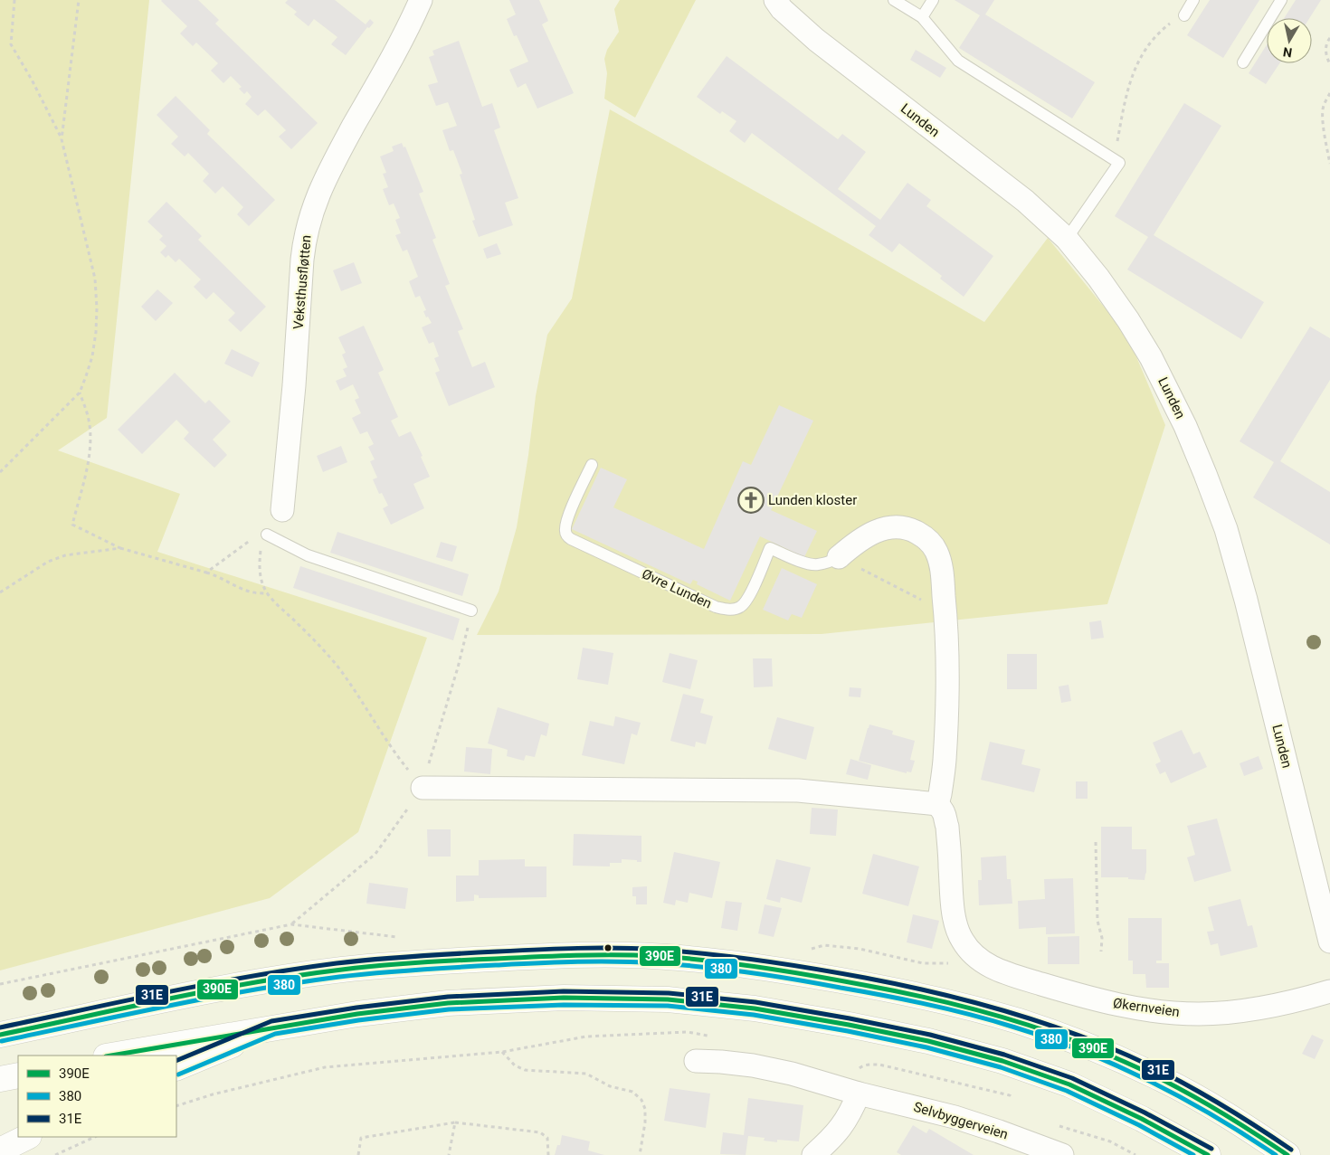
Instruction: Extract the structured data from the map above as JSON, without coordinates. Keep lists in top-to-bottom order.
{
  "streets": {
    "street": [
      "Lunden",
      "Veksthusfløtten",
      "Øvre Lunden",
      "Økernveien",
      "Selvbyggerveien"
    ]
  },
  "crossings": [
    ["Øvre Lunden", "Økernveien"]
  ],
  "places": {
    "church": ["Lunden kloster"]
  },
  "lines": ["transit line 31E", "transit line 390E", "transit line 380"],
  "legend": ["390E", "380", "31E"],
  "north": "bottom"
}
